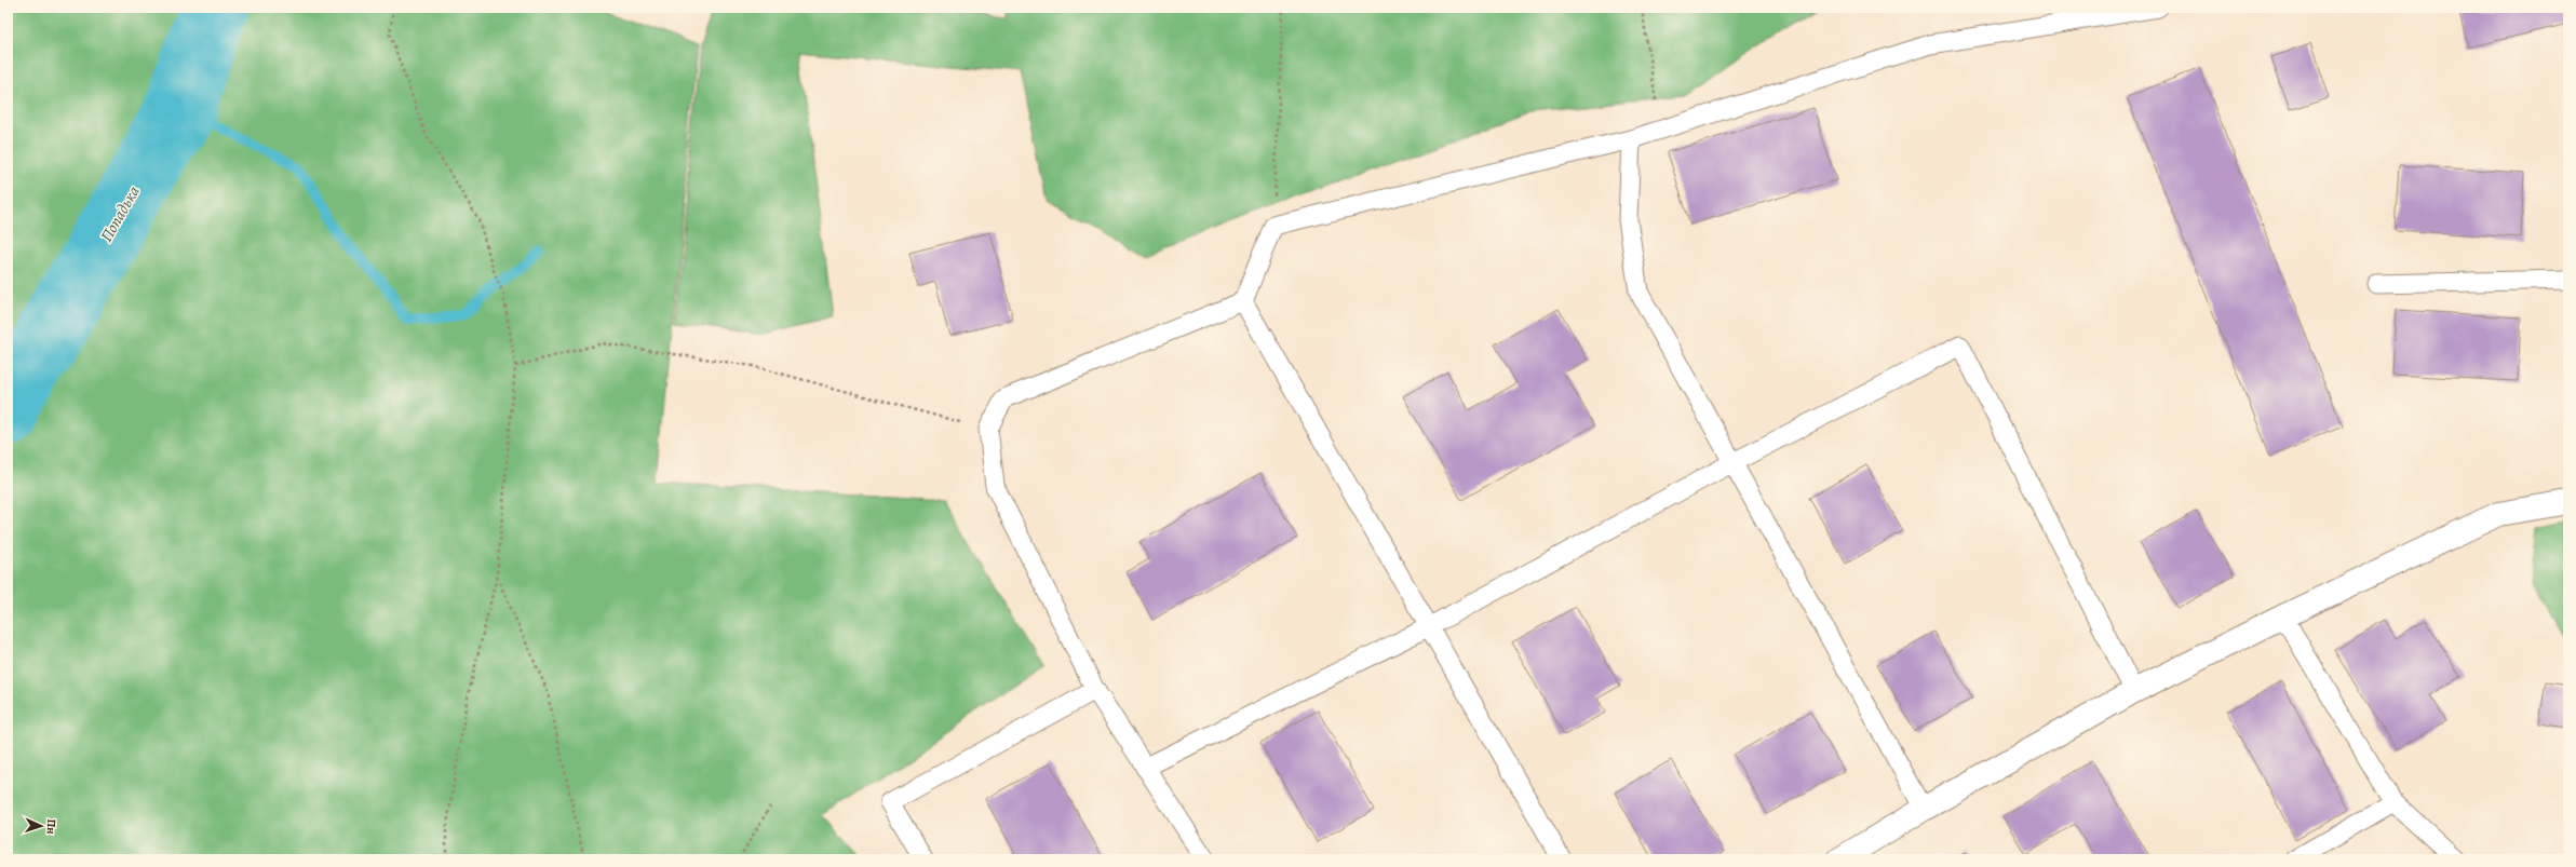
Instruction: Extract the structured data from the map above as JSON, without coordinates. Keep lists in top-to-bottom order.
{
  "water": ["Попадька"],
  "north": "right"
}
